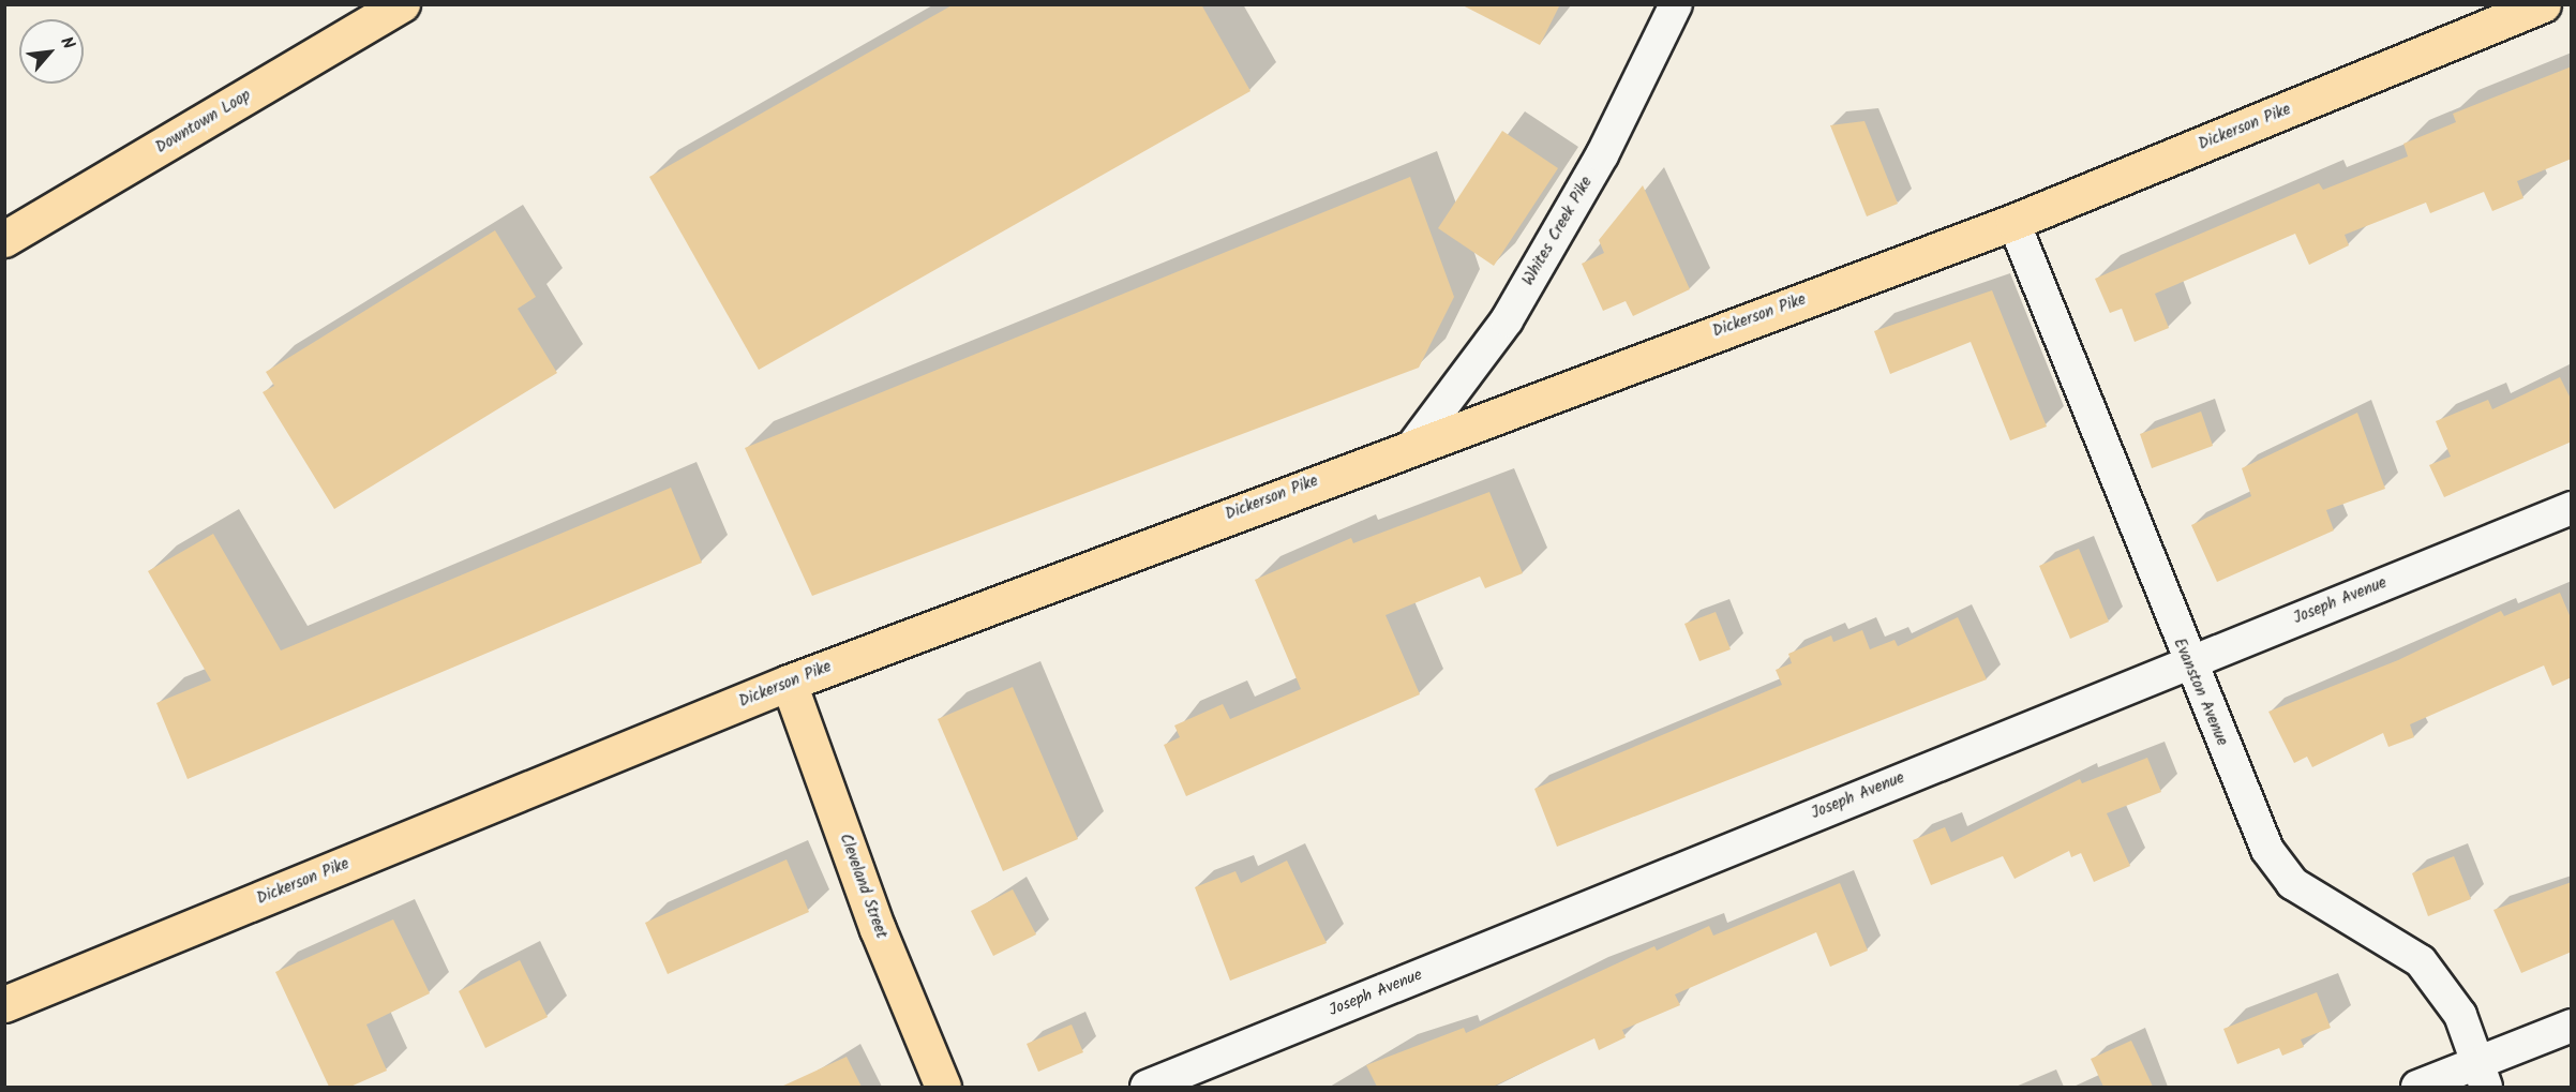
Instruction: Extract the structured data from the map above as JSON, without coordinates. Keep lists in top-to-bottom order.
{
  "streets": {
    "main road": ["Downtown Loop", "Dickerson Pike", "Cleveland Street"],
    "street": ["Whites Creek Pike", "Joseph Avenue", "Evanston Avenue"]
  },
  "crossings": [
    ["Dickerson Pike", "Whites Creek Pike"],
    ["Dickerson Pike", "Evanston Avenue"],
    ["Dickerson Pike", "Cleveland Street"],
    ["Joseph Avenue", "Evanston Avenue"]
  ],
  "north": "top right"
}
